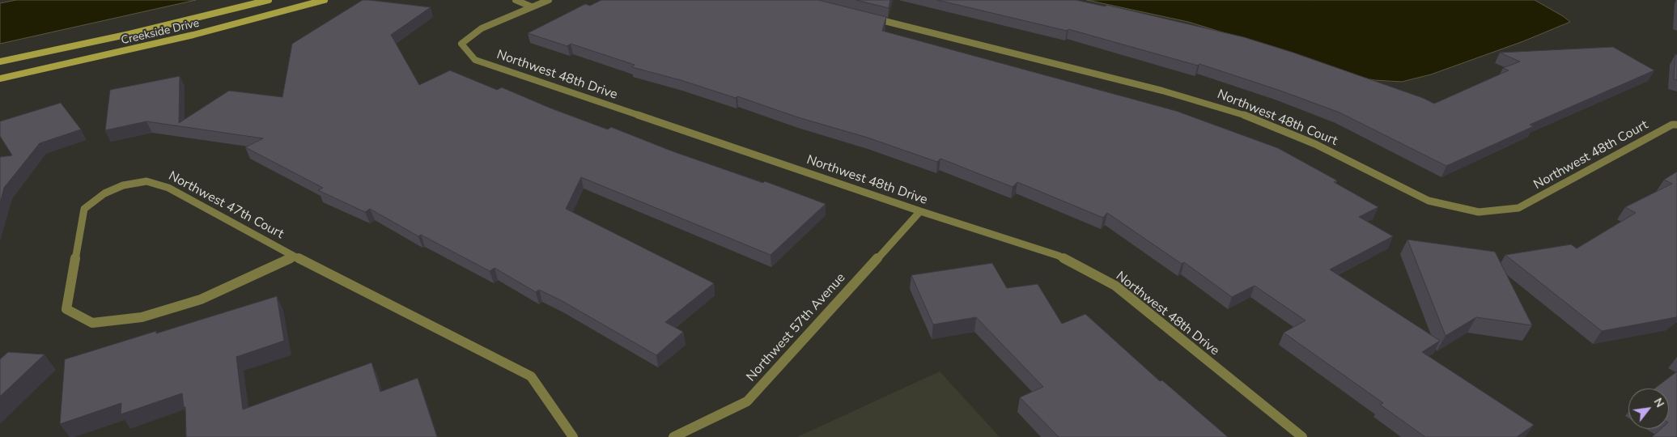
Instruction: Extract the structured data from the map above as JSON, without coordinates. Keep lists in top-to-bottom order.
{
  "streets": {
    "street": [
      "Creekside Drive",
      "Northwest 48th Drive",
      "Northwest 48th Court",
      "Northwest 47th Court",
      "Northwest 57th Avenue"
    ]
  },
  "crossings": [
    ["Northwest 48th Drive", "Northwest 57th Avenue"]
  ],
  "north": "top right"
}
